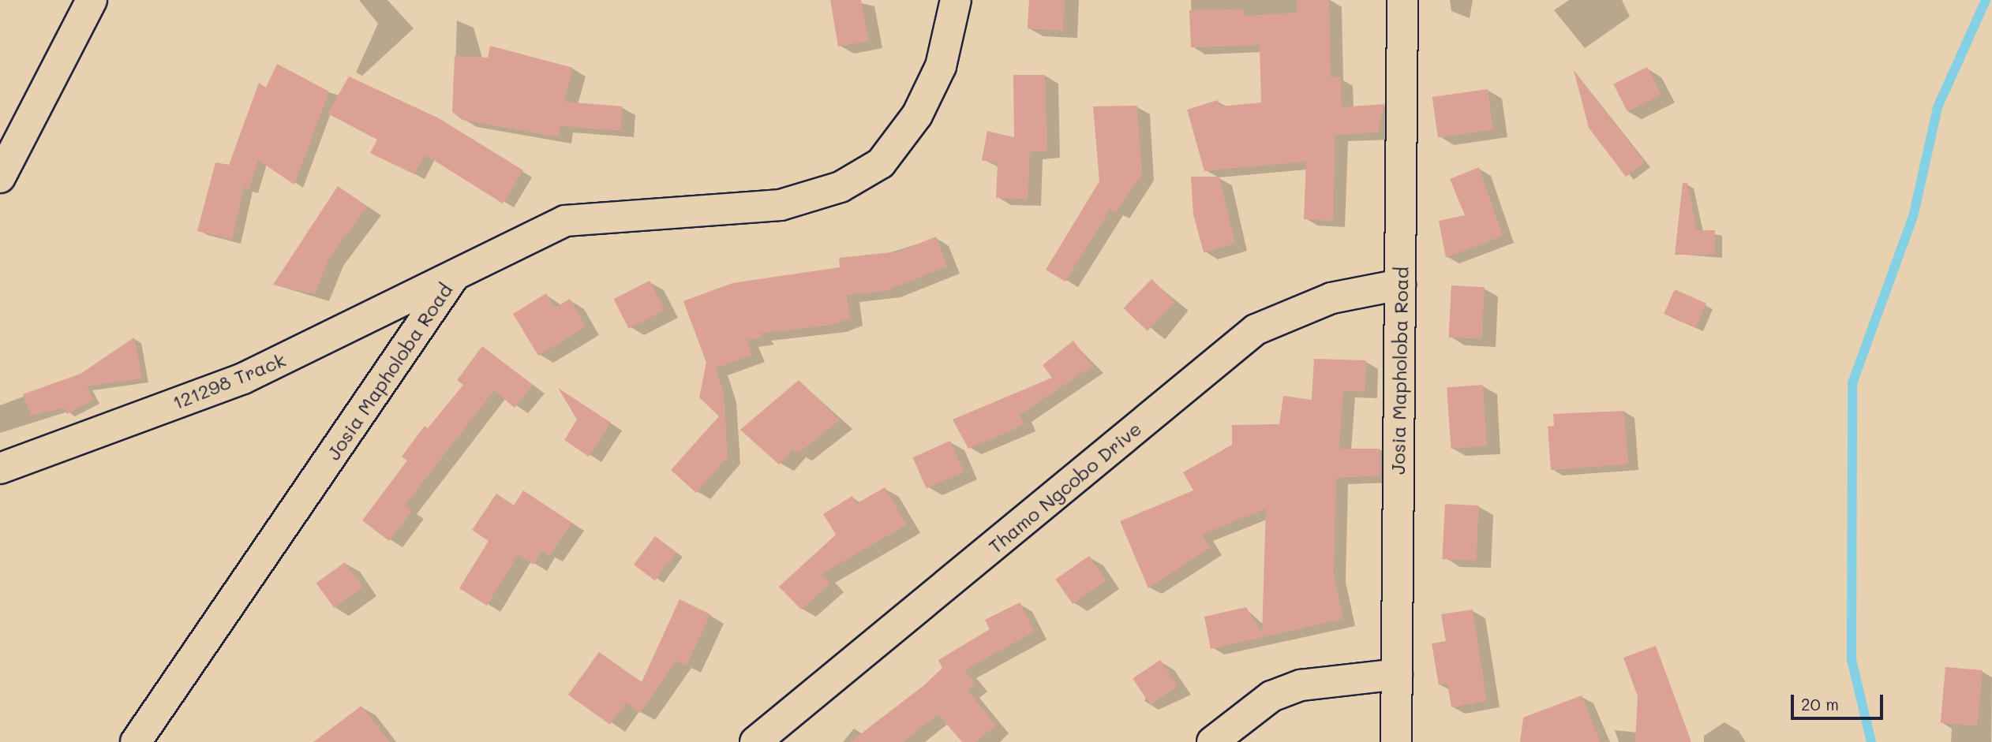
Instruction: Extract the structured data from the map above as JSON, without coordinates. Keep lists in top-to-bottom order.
{
  "streets": {
    "street": ["Josia Mapholoba Road", "121298 Track", "Thamo Ngcobo Drive"]
  },
  "crossings": [
    ["Josia Mapholoba Road", "121298 Track"],
    ["Josia Mapholoba Road", "Thamo Ngcobo Drive"]
  ],
  "scale_bar": "20 m"
}
